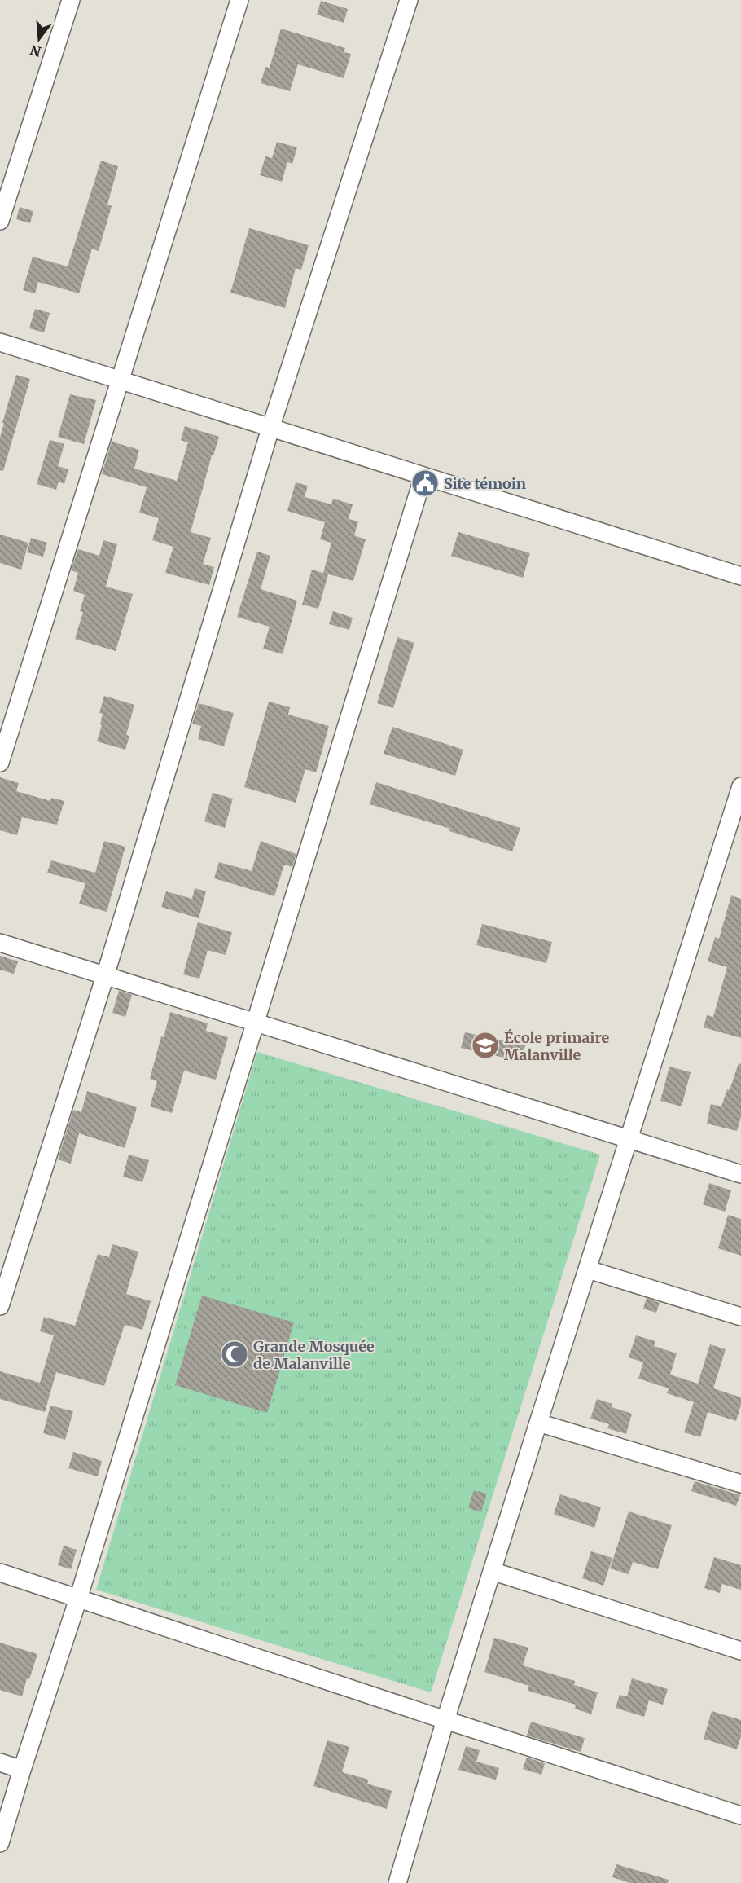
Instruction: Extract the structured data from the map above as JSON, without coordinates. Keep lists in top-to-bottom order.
{
  "places": {
    "public building": ["Site témoin"],
    "school or university": ["École primaire Malanville"],
    "mosque": ["Grande Mosquée de Malanville"]
  },
  "north": "bottom"
}
